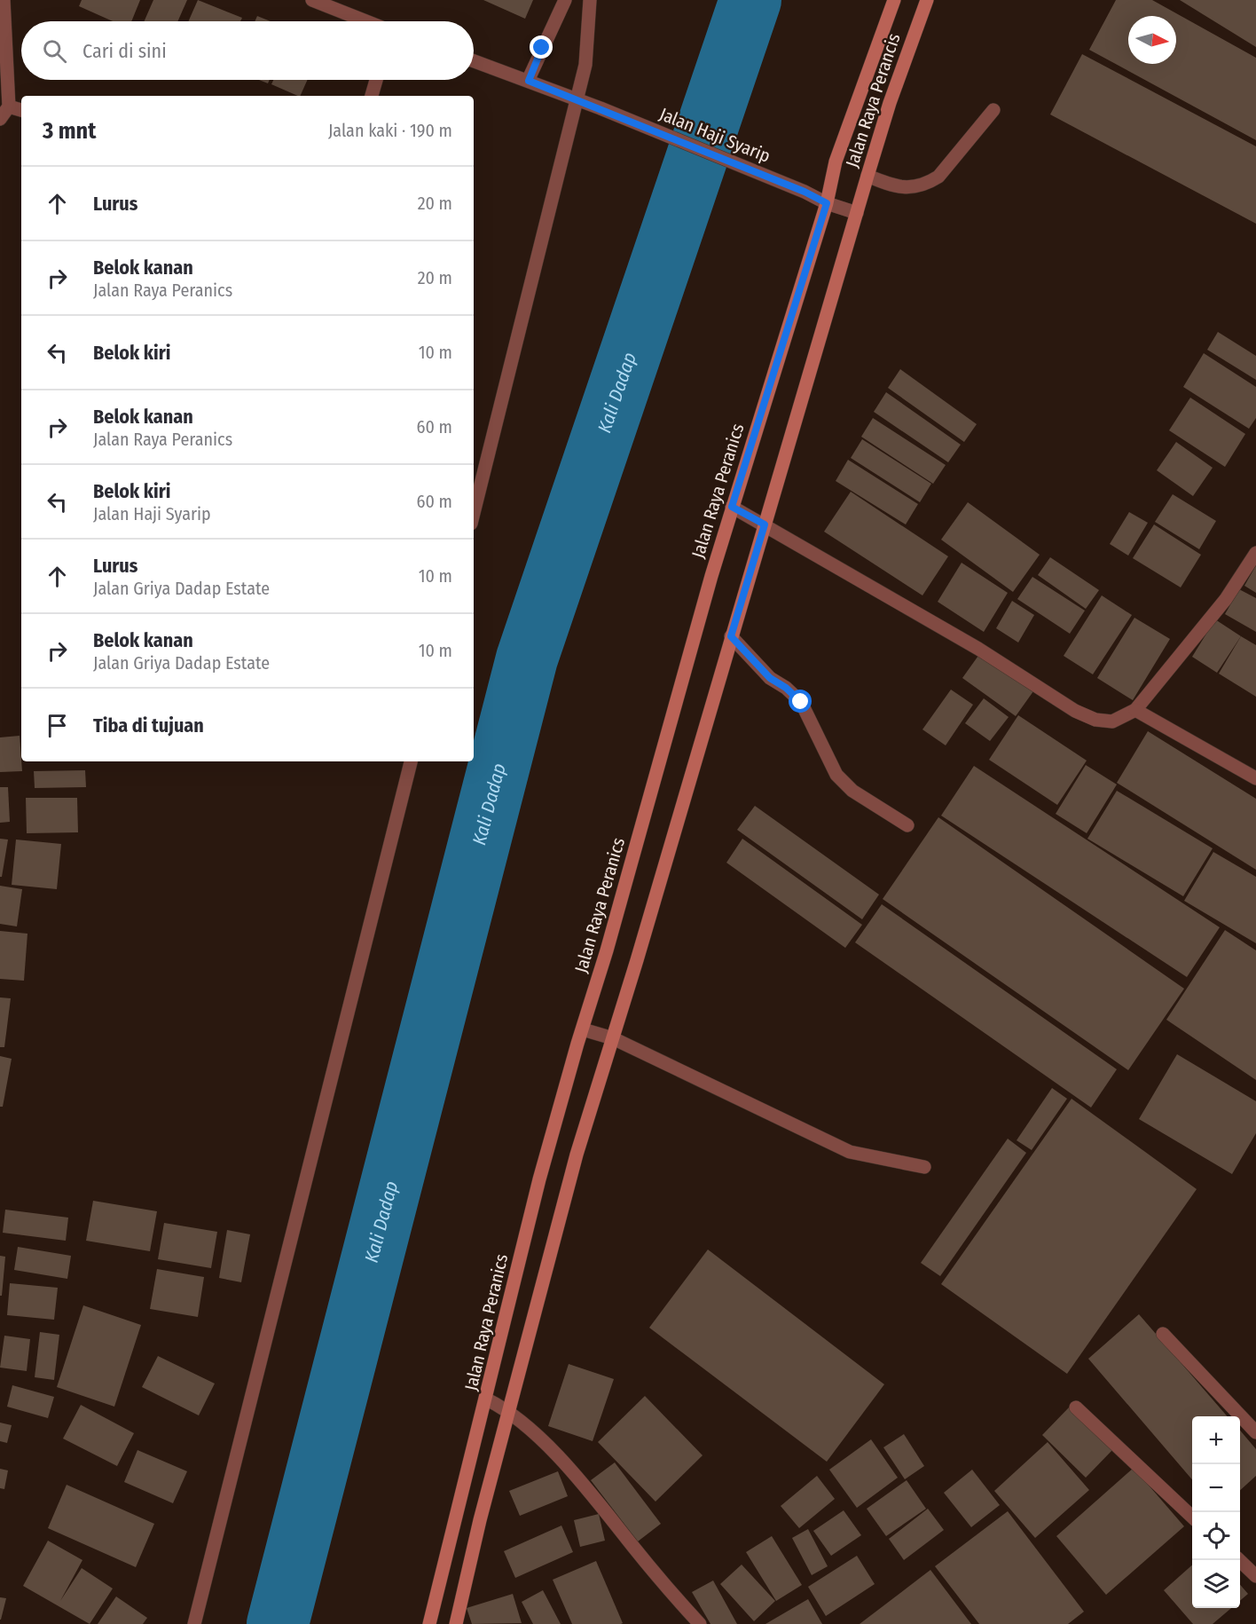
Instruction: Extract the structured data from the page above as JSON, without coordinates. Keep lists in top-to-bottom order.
{
  "streets": {
    "street": ["Jalan Raya Perancis", "Jalan Haji Syarip", "Jalan Raya Peranics"]
  },
  "crossings": [
    ["Jalan Raya Perancis", "Jalan Haji Syarip"],
    ["Jalan Raya Perancis", "Jalan Raya Peranics"],
    ["Jalan Haji Syarip", "Jalan Raya Peranics"]
  ],
  "water": ["Kali Dadap"],
  "north": "right",
  "page": {
    "search": "Cari di sini",
    "heading": ["3 mnt", "Jalan kaki · 190 m"],
    "list": [
      ["Lurus", "20 m"],
      ["Belok kanan", "Jalan Raya Peranics", "20 m"],
      ["Belok kiri", "10 m"],
      ["Belok kanan", "Jalan Raya Peranics", "60 m"],
      ["Belok kiri", "Jalan Haji Syarip", "60 m"],
      ["Lurus", "Jalan Griya Dadap Estate", "10 m"],
      ["Belok kanan", "Jalan Griya Dadap Estate", "10 m"],
      "Tiba di tujuan"
    ],
    "map_buttons": ["+", "−"]
  }
}
